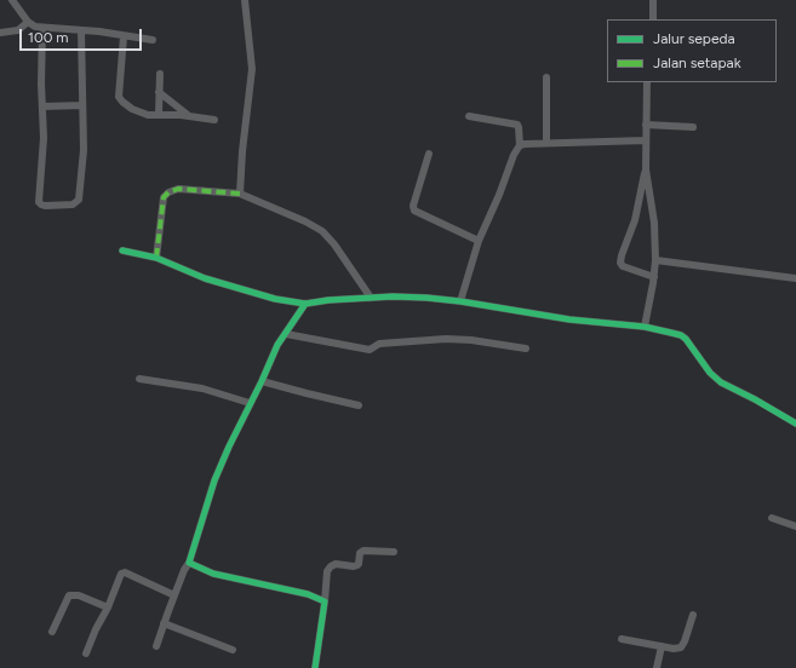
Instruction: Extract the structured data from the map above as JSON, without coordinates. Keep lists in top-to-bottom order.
{
  "legend": ["Jalur sepeda", "Jalan setapak"],
  "scale_bar": "100 m"
}
